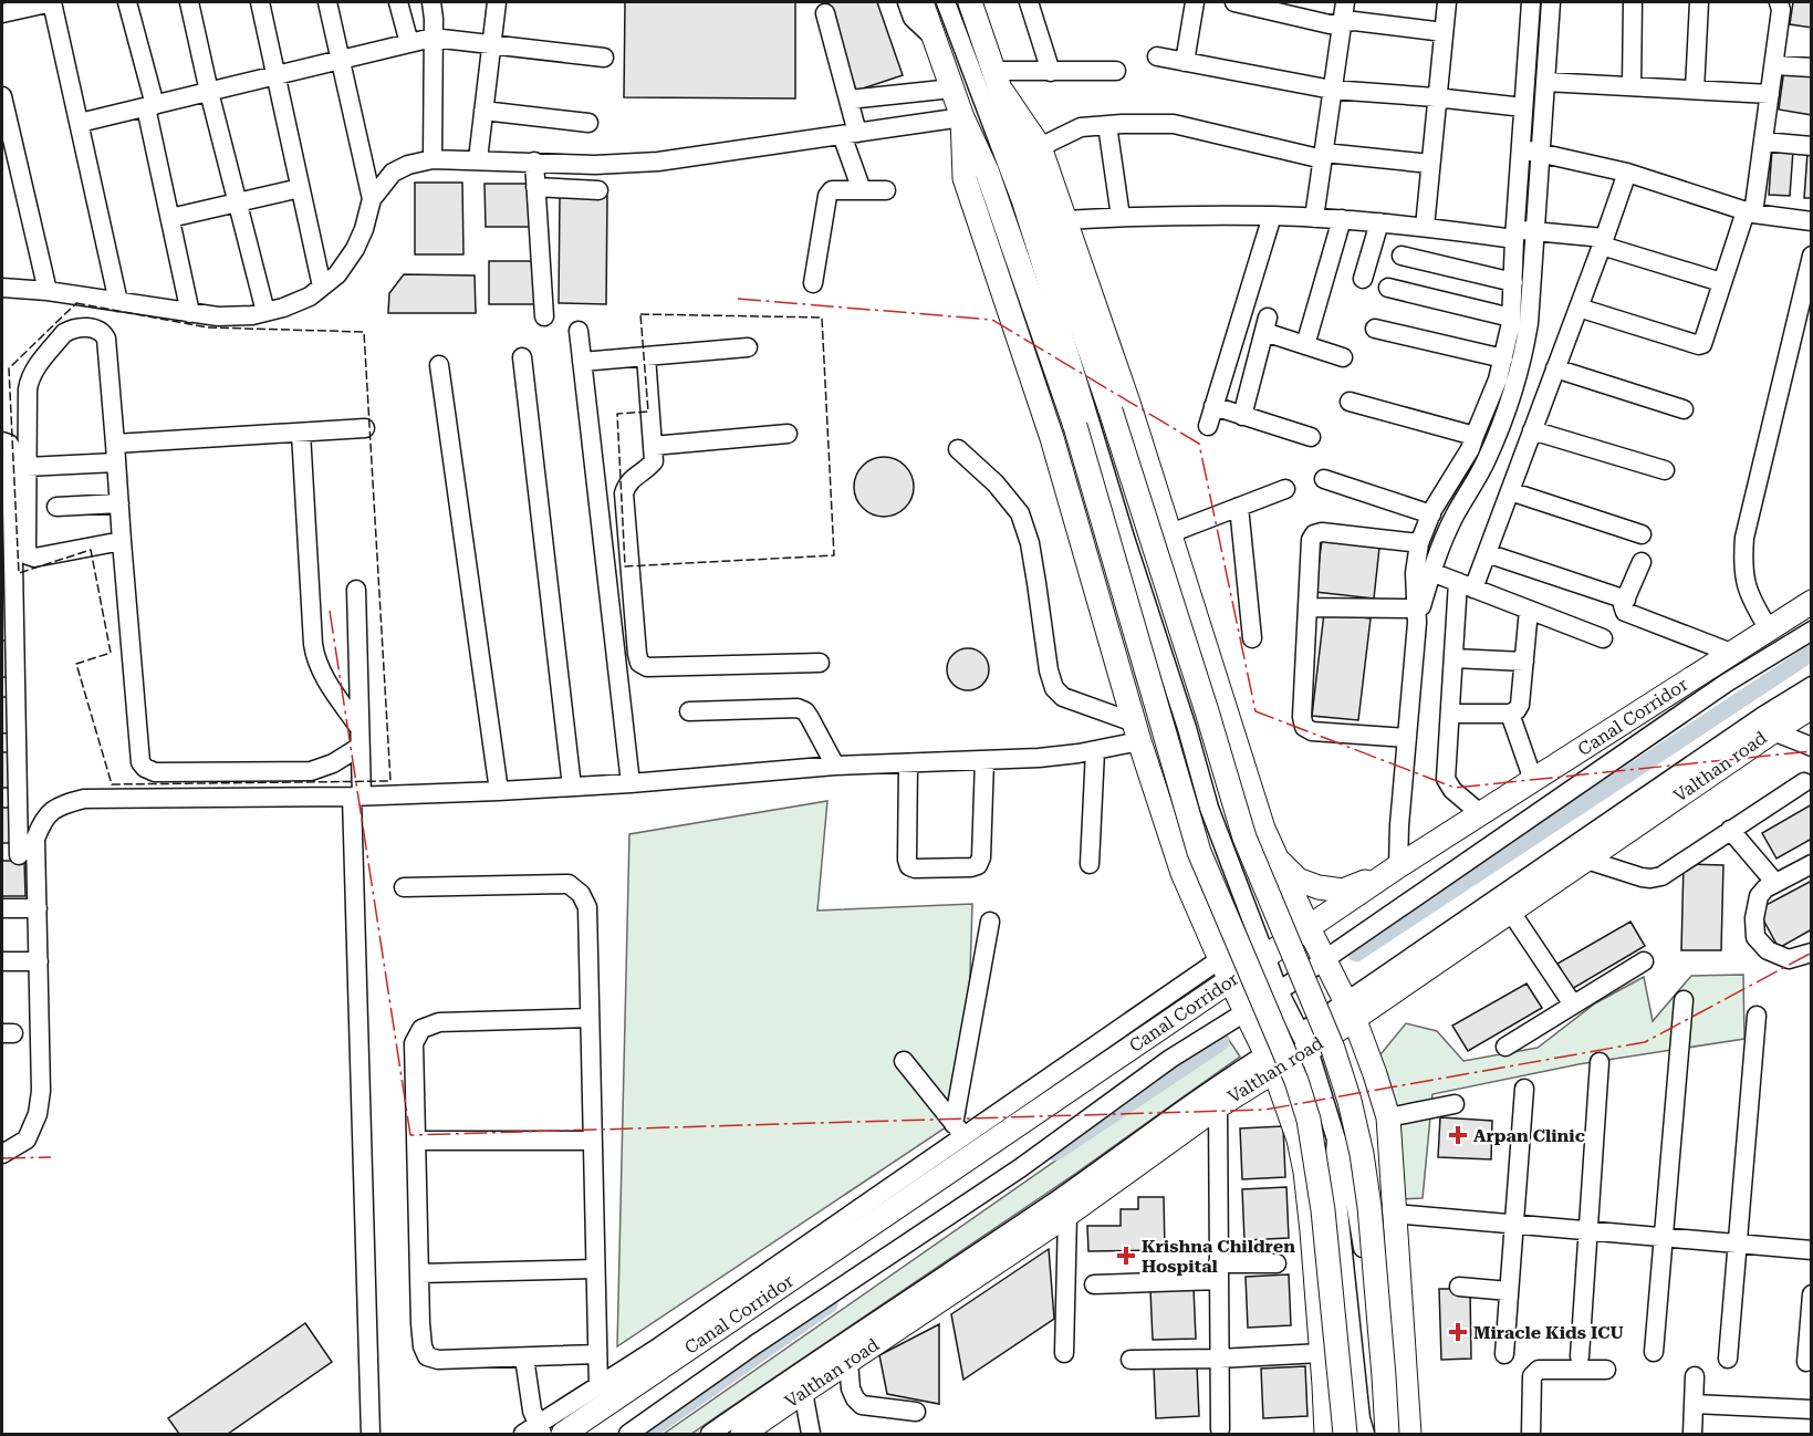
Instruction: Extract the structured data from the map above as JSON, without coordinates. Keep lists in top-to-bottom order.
{
  "streets": {
    "main road": ["Canal Corridor", "Valthan road"]
  },
  "places": {
    "health": ["Arpan Clinic", "Krishna Children Hospital", "Miracle Kids ICU"]
  }
}
